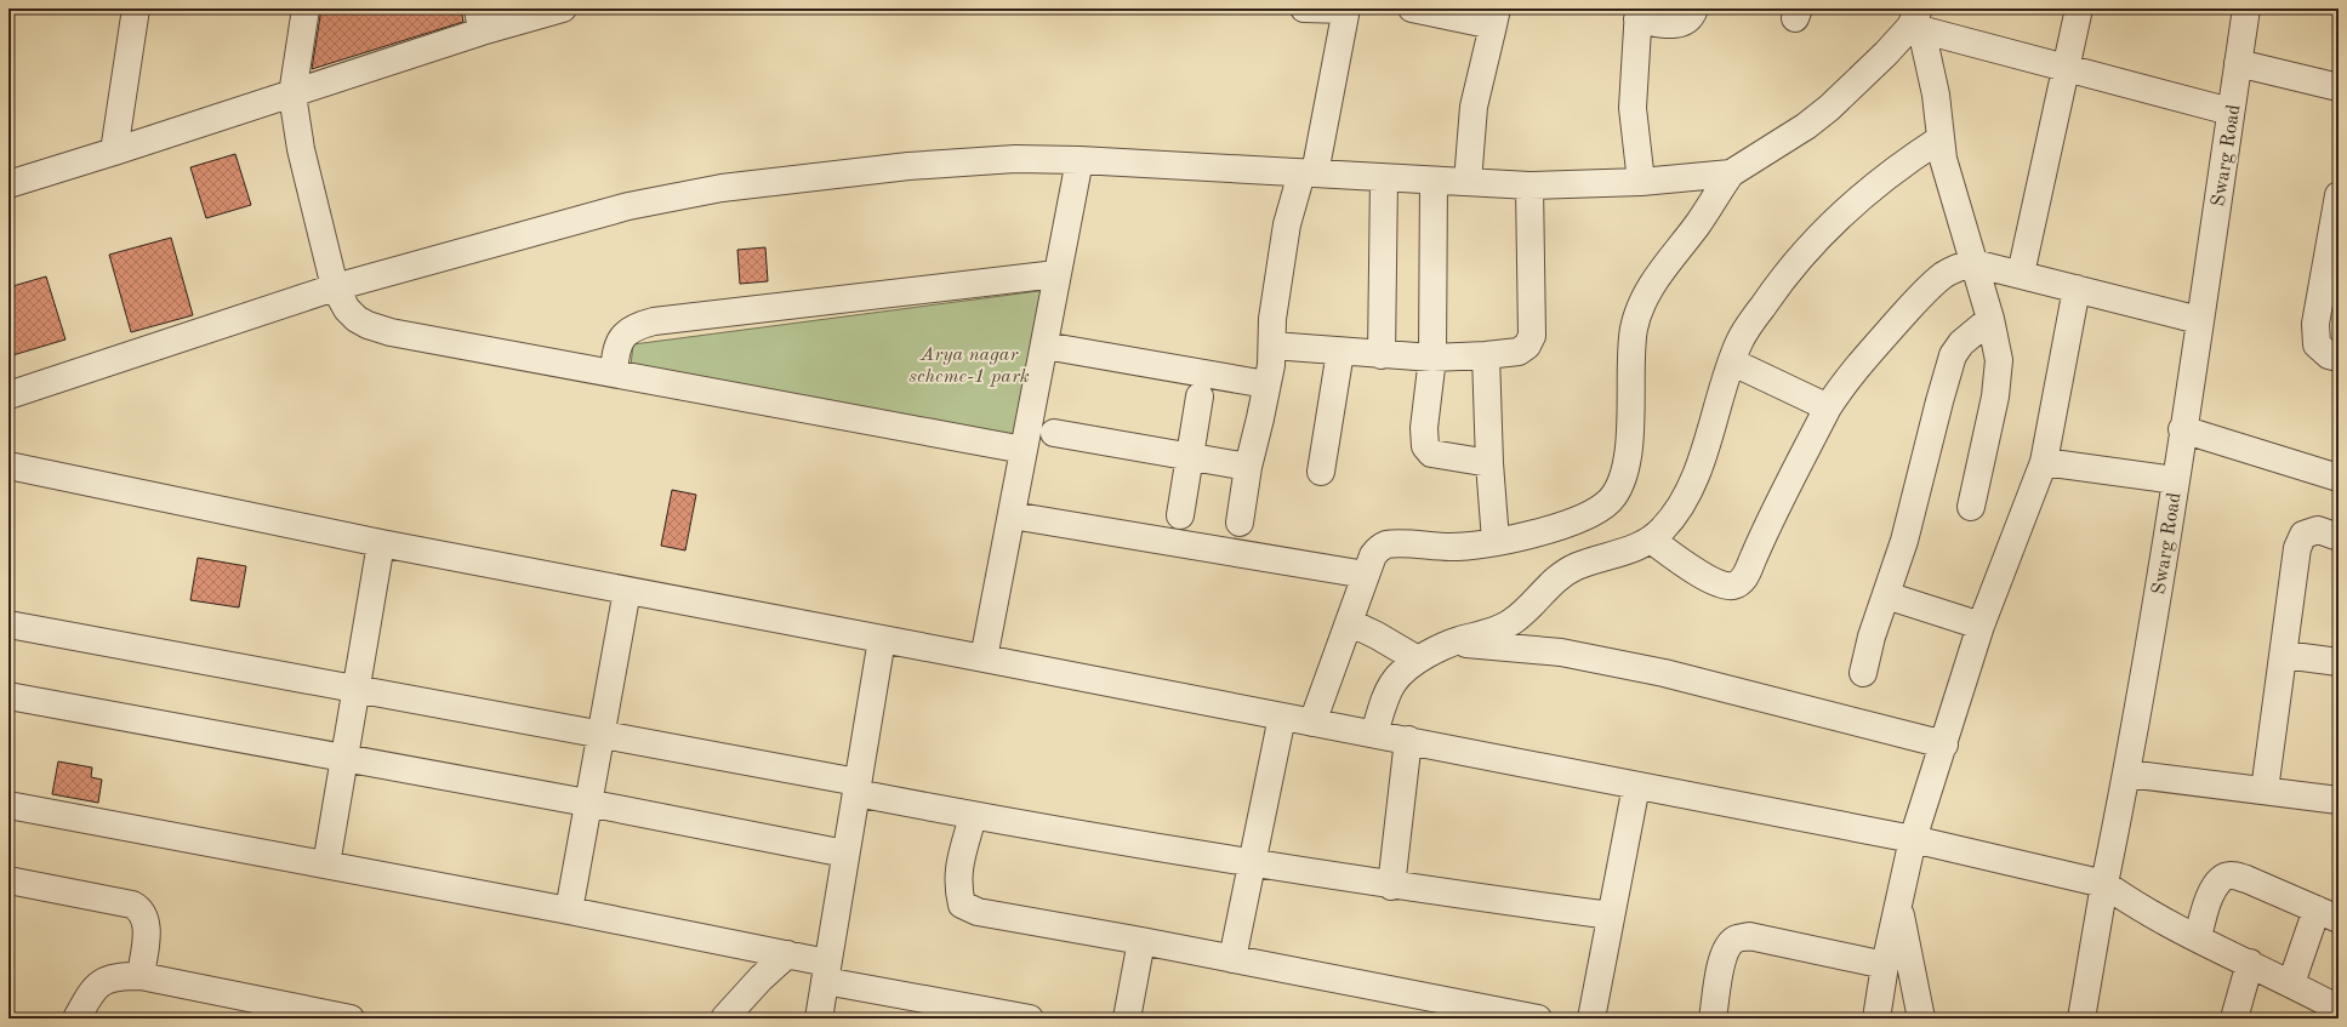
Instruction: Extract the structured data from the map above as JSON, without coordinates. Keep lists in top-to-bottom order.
{
  "streets": {
    "street": ["Swarg Road"]
  },
  "parks": ["Arya nagar scheme-1 park"]
}
